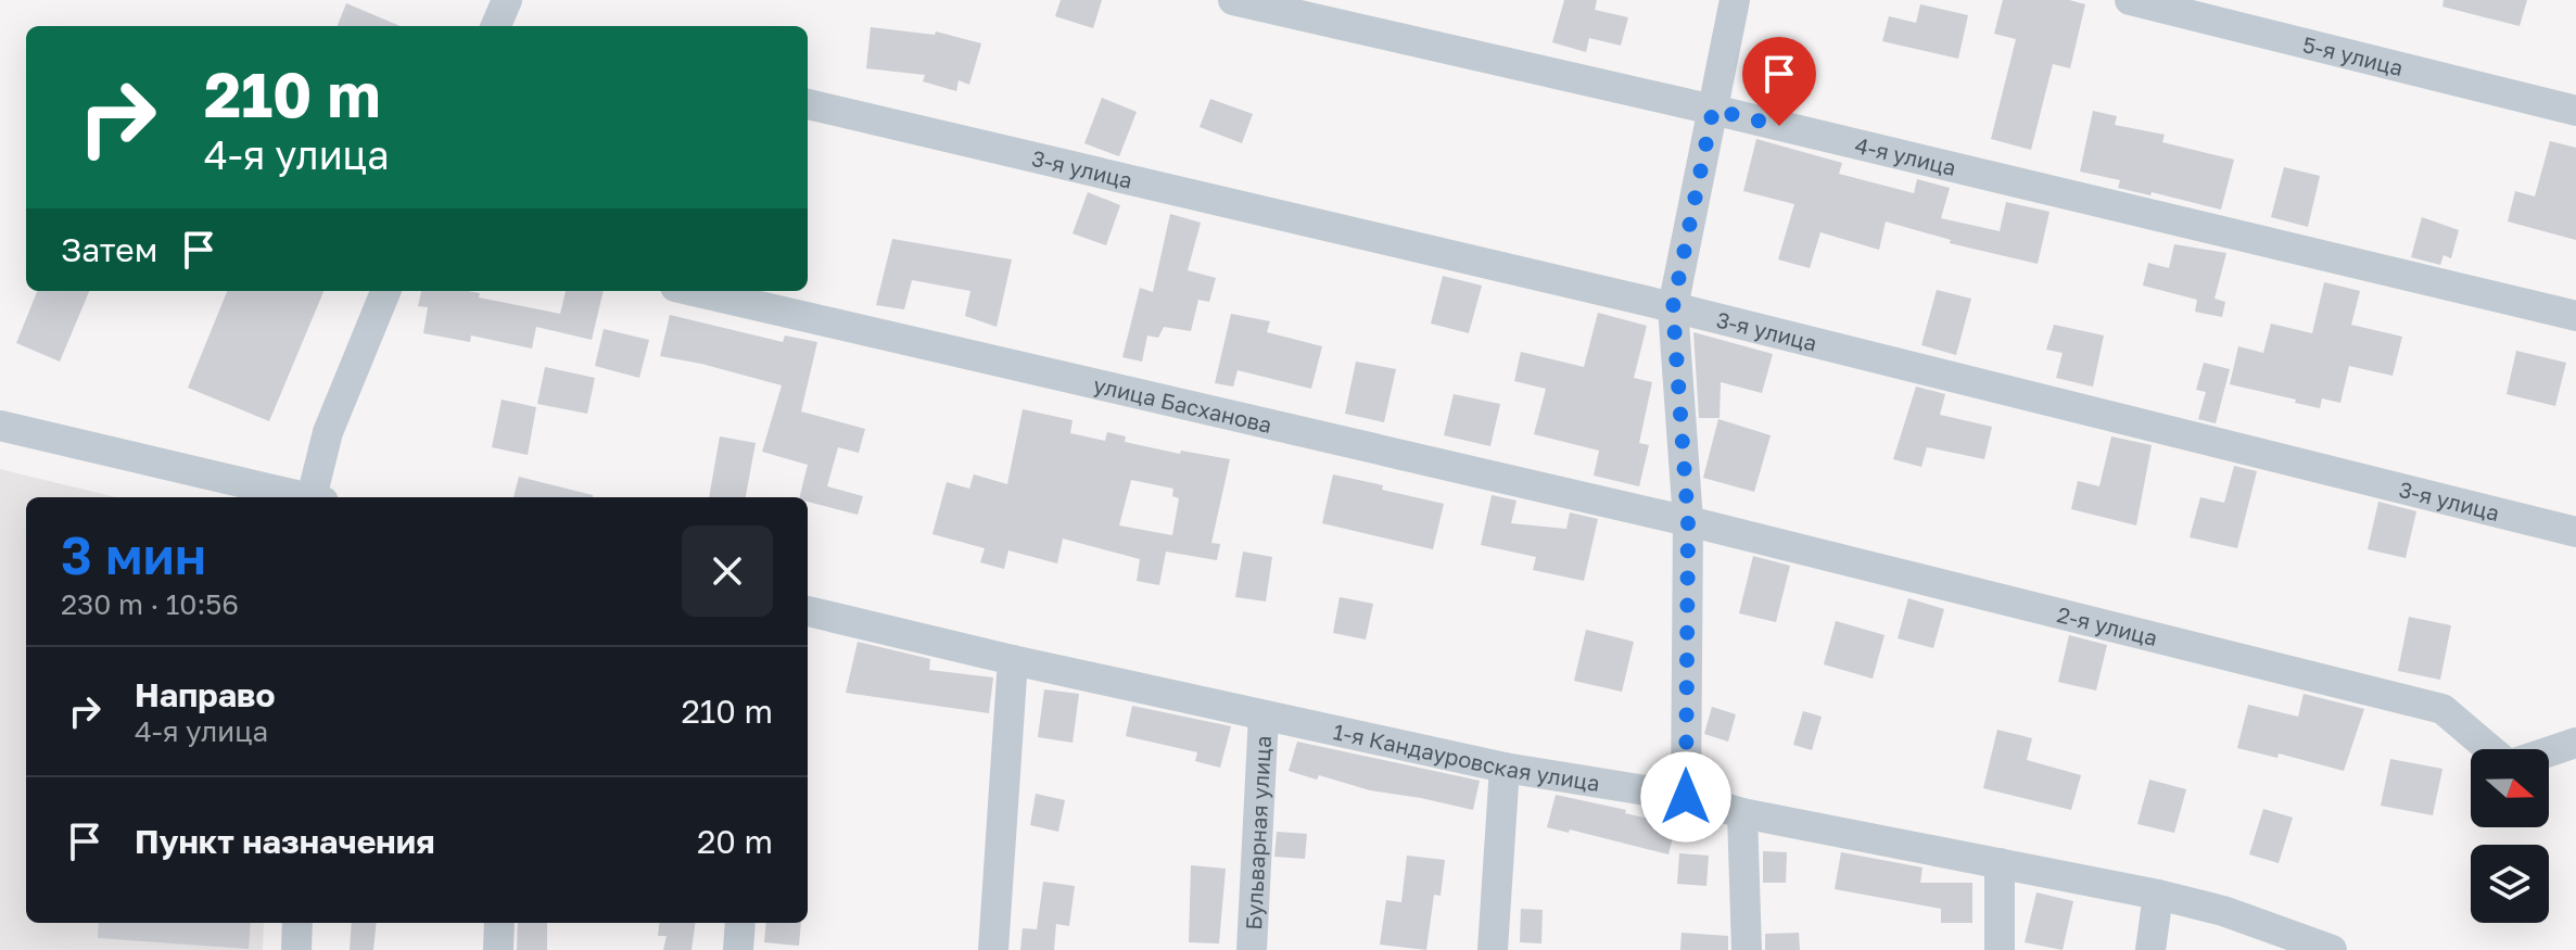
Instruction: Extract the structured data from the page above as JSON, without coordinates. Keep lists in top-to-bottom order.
{
  "streets": {
    "street": [
      "5-я улица",
      "4-я улица",
      "3-я улица",
      "улица Басханова",
      "2-я улица",
      "1-я Кандауровская улица",
      "Бульварная улица"
    ]
  },
  "crossings": [
    ["улица Басханова", "2-я улица"],
    ["1-я Кандауровская улица", "Бульварная улица"]
  ],
  "north": "right",
  "page": {
    "turn": ["210 m", "4-я улица"],
    "then": "Затем",
    "heading": ["3 мин", "230 m · 10:56"],
    "list": [
      {
        "name": "Направо",
        "note": "4-я улица",
        "value": "210 m"
      },
      {
        "name": "Пункт назначения",
        "value": "20 m"
      }
    ]
  }
}
